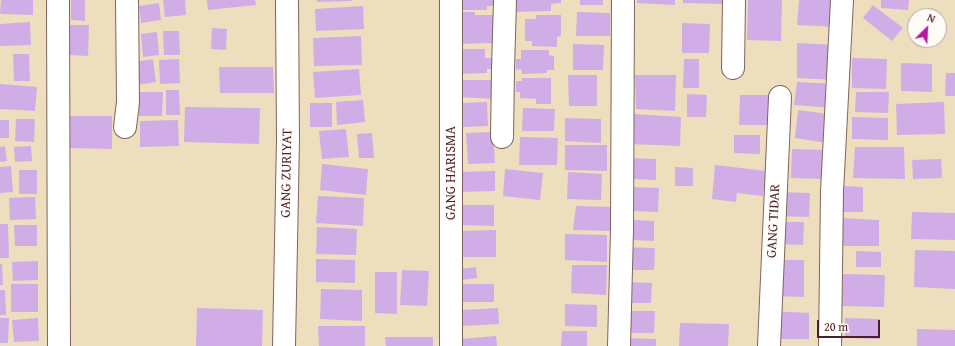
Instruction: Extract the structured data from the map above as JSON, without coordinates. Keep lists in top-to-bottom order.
{
  "streets": {
    "street": ["GANG ZURIYAT", "GANG HARISMA", "GANG TIDAR"]
  },
  "scale_bar": "20 m",
  "north": "top right"
}
